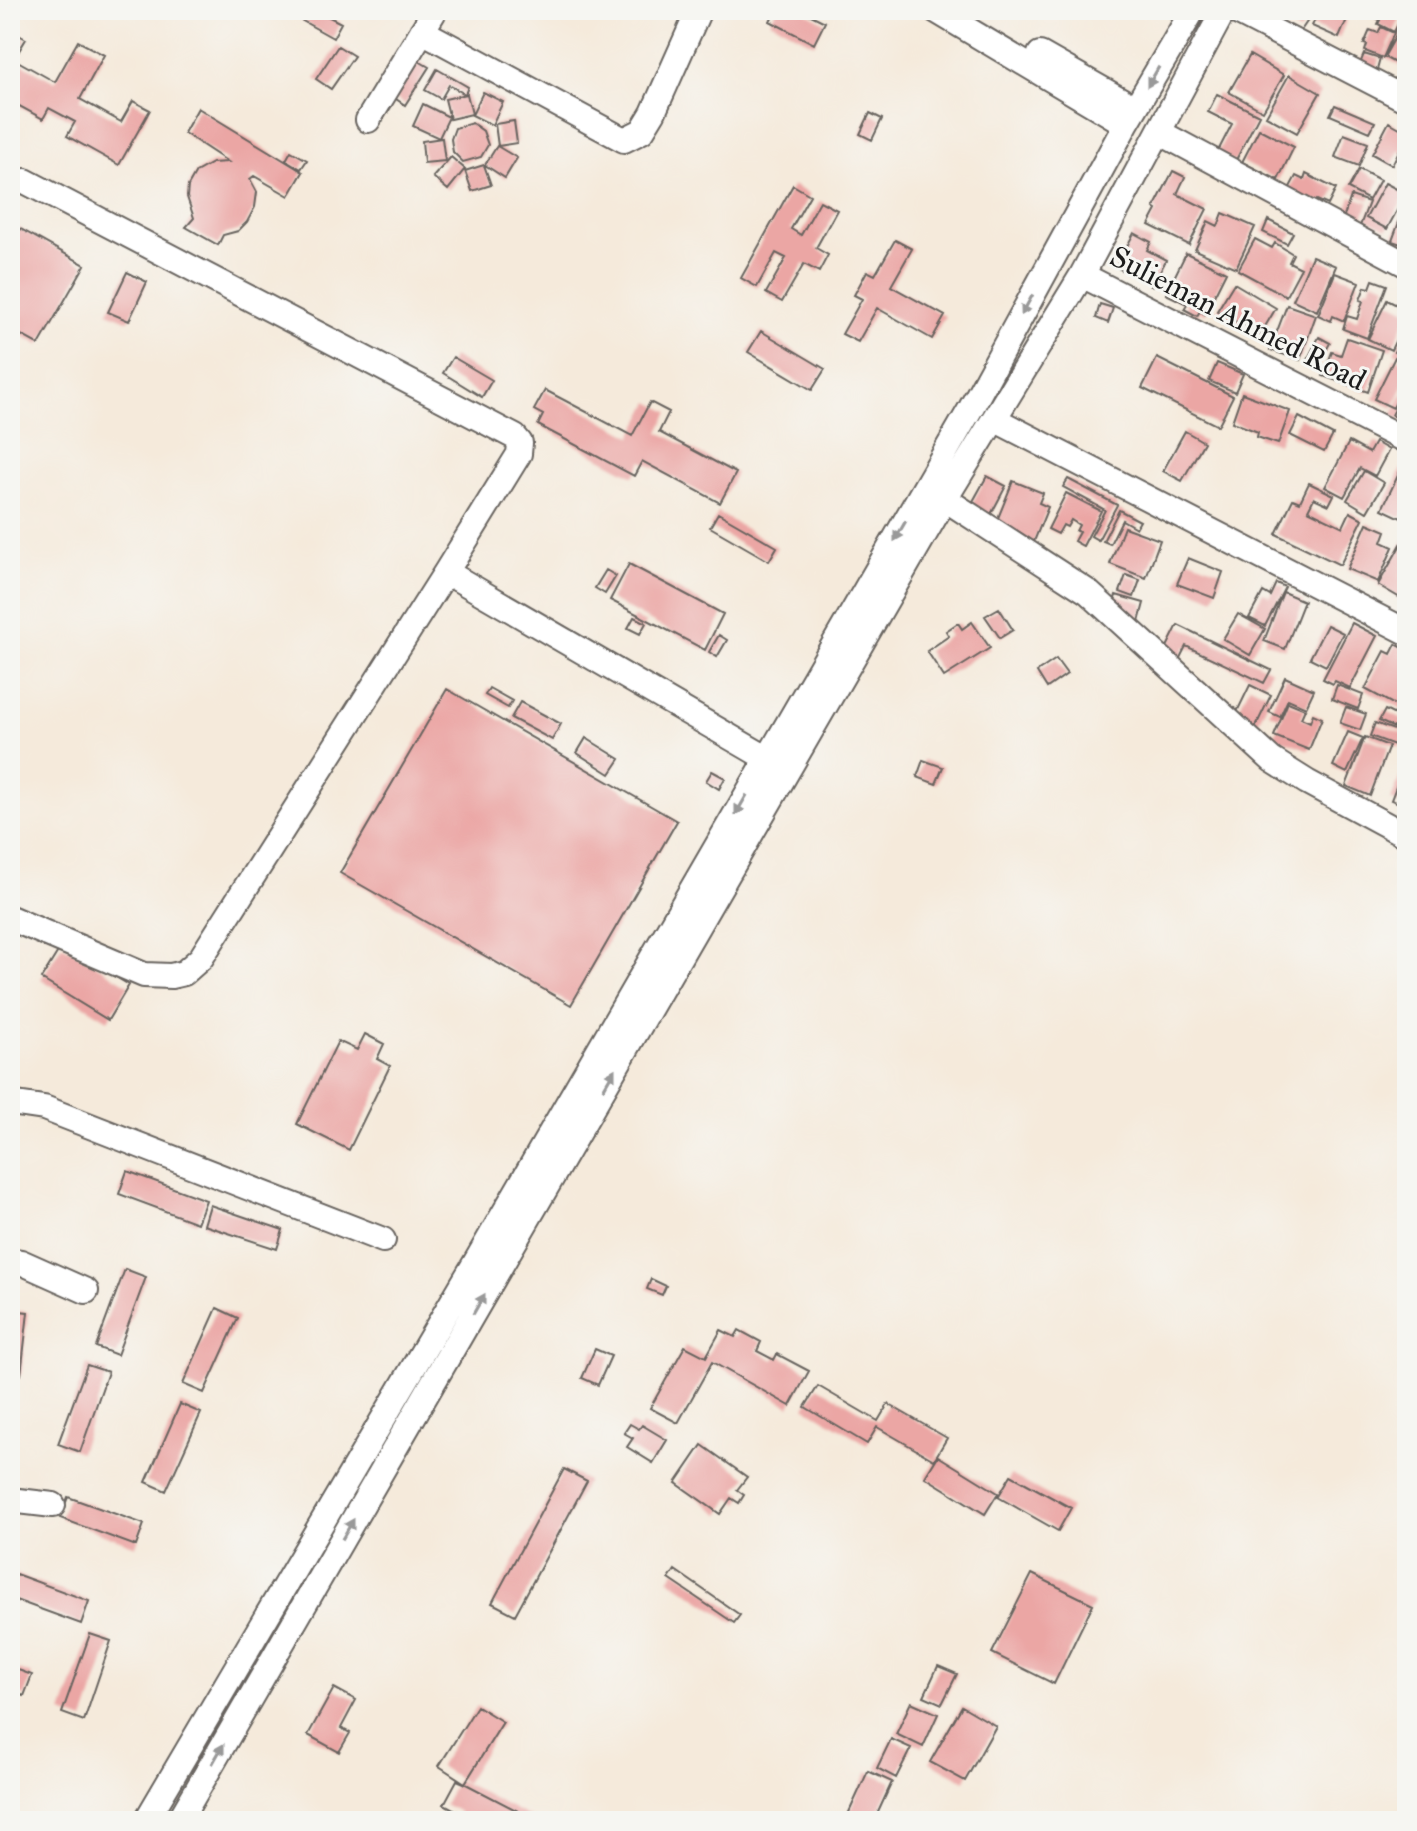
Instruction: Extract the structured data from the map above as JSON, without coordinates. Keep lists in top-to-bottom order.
{
  "streets": {
    "street": ["Sulieman Ahmed Road"]
  }
}
